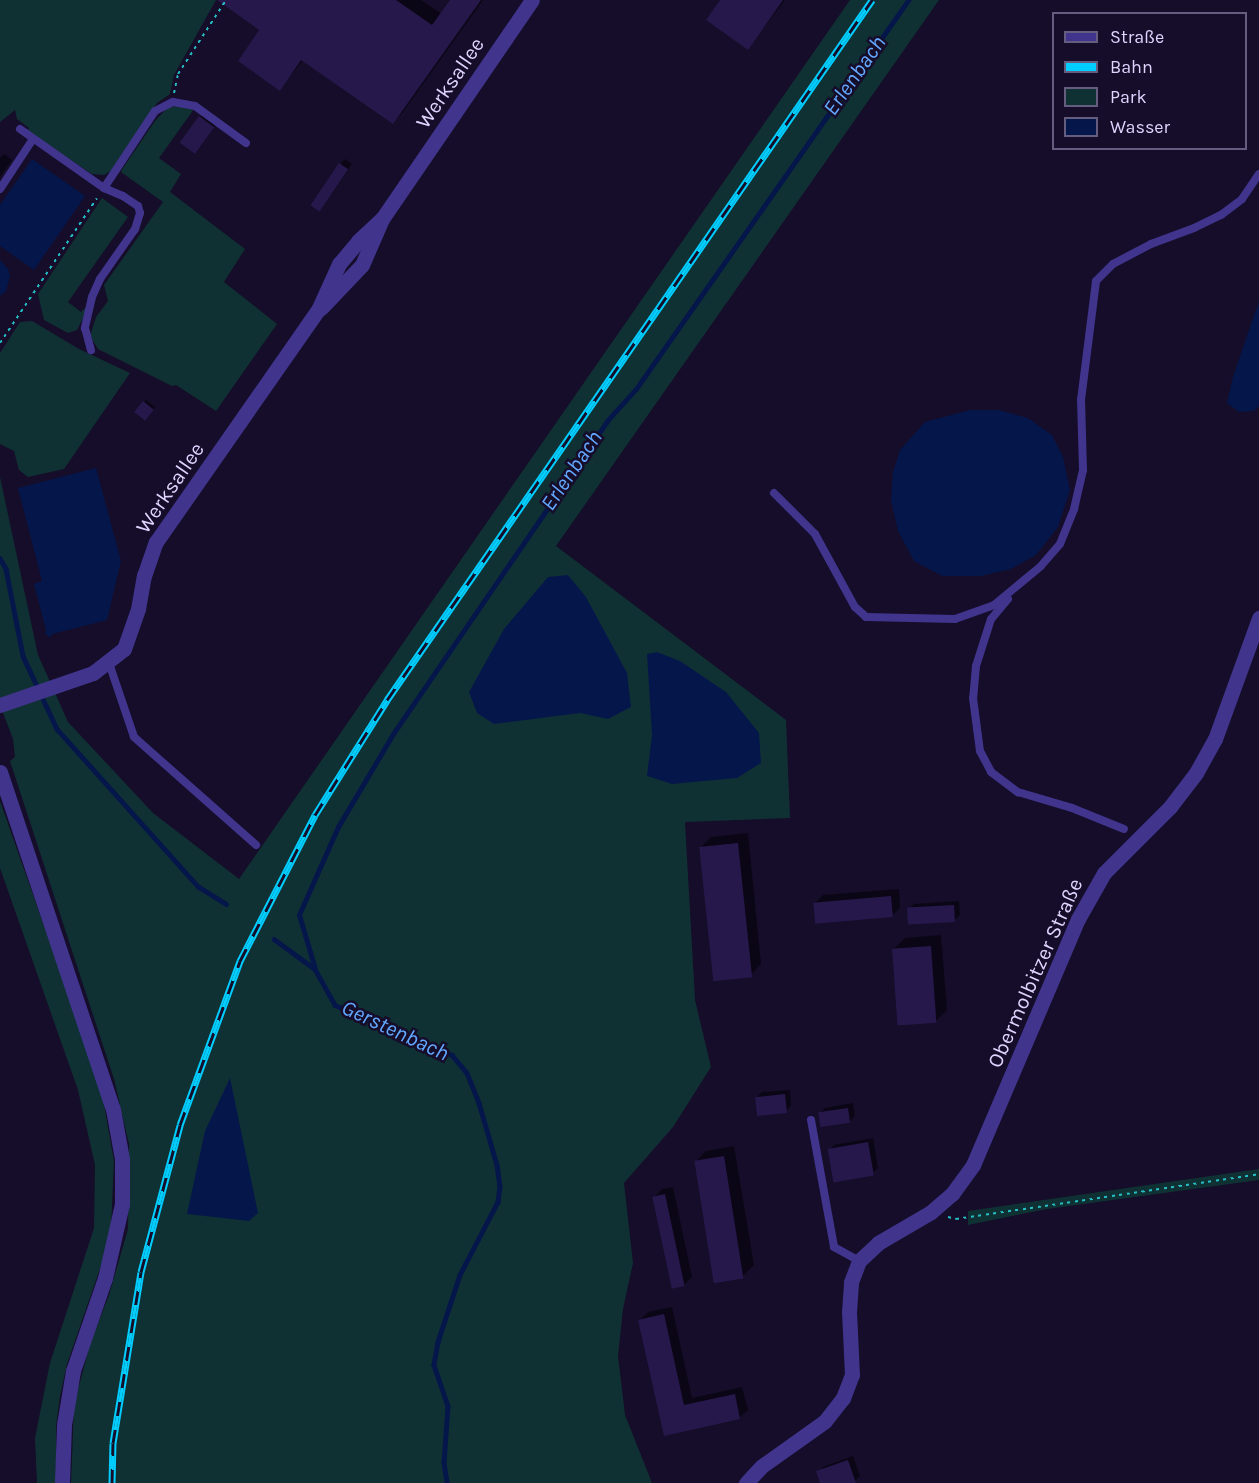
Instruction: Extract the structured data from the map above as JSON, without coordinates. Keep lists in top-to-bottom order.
{
  "streets": {
    "street": ["Werksallee", "Obermolbitzer Straße"]
  },
  "water": ["Erlenbach", "Gerstenbach"],
  "legend": [
    "Straße",
    "Bahn",
    "Park",
    "Wasser"
  ]
}
